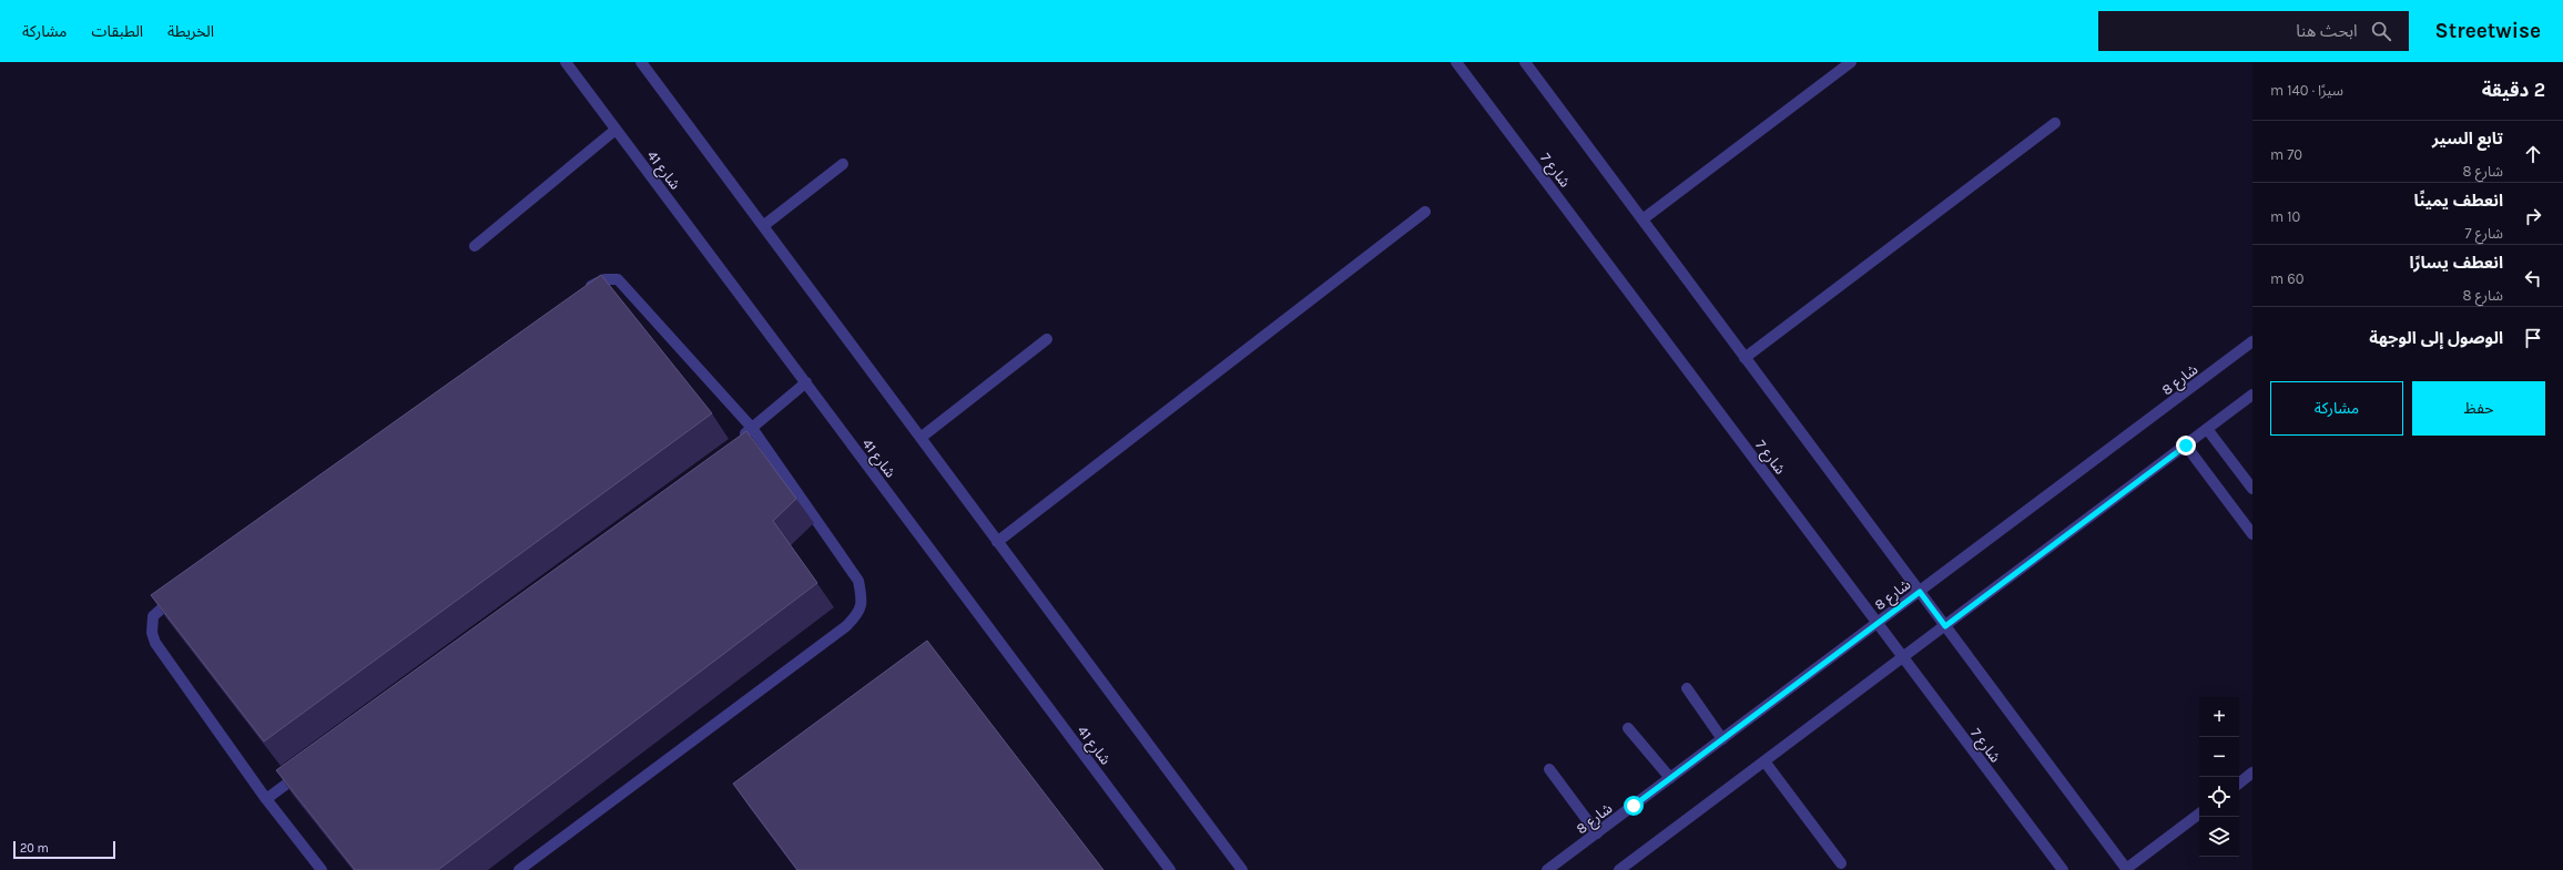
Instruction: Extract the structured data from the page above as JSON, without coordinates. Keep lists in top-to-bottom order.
{
  "streets": {
    "street": ["شارع 41", "شارع 7", "شارع 8"]
  },
  "crossings": [
    ["شارع 7", "شارع 8"]
  ],
  "scale_bar": "20 m",
  "page": {
    "header": "Streetwise",
    "search": "ابحث هنا",
    "nav": ["الخريطة", "الطبقات", "مشاركة"],
    "heading": ["2 دقيقة", "سيرًا · 140 m"],
    "list": [
      ["تابع السير", "شارع 8", "70 m"],
      ["انعطف يمينًا", "شارع 7", "10 m"],
      ["انعطف يسارًا", "شارع 8", "60 m"],
      "الوصول إلى الوجهة"
    ],
    "buttons": ["حفظ", "مشاركة"],
    "map_buttons": ["+", "−"],
    "scale": "20 m"
  }
}
